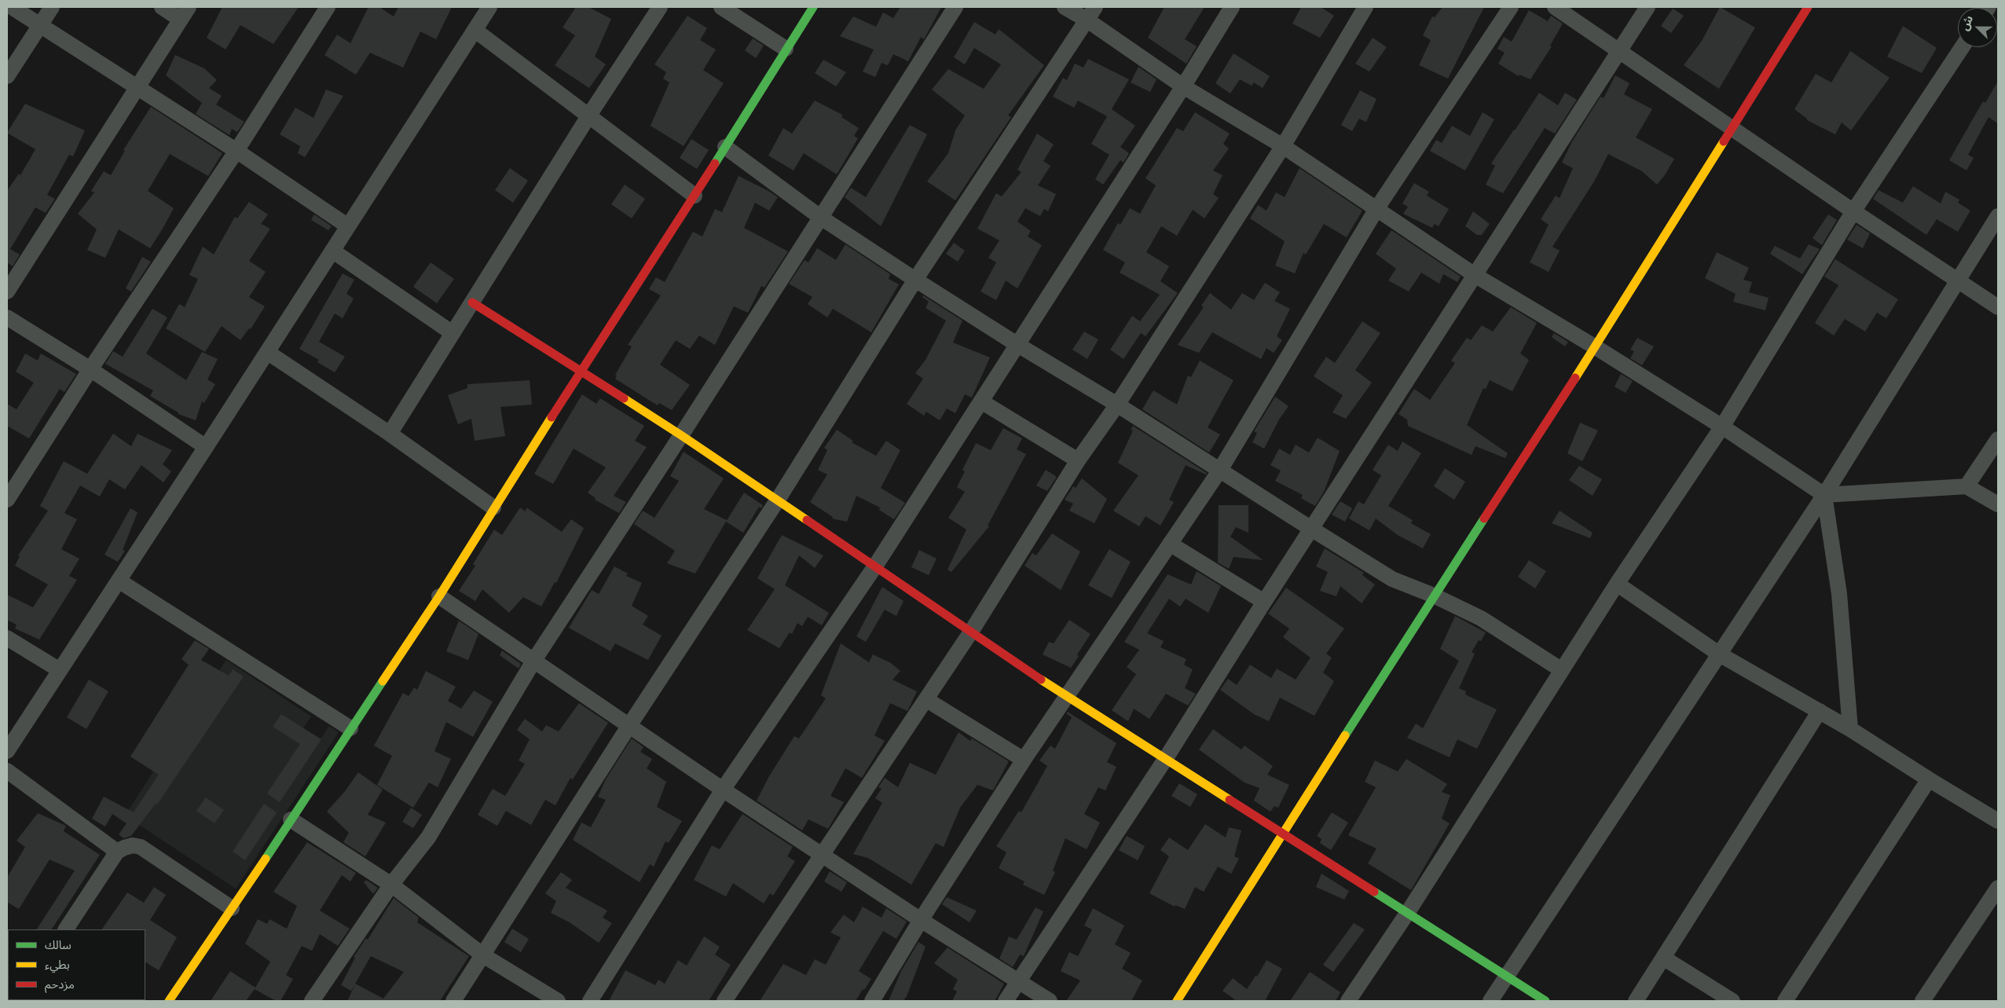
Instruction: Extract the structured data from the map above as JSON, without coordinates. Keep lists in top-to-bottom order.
{
  "legend": ["سالك", "بطيء", "مزدحم"],
  "north": "top left"
}
